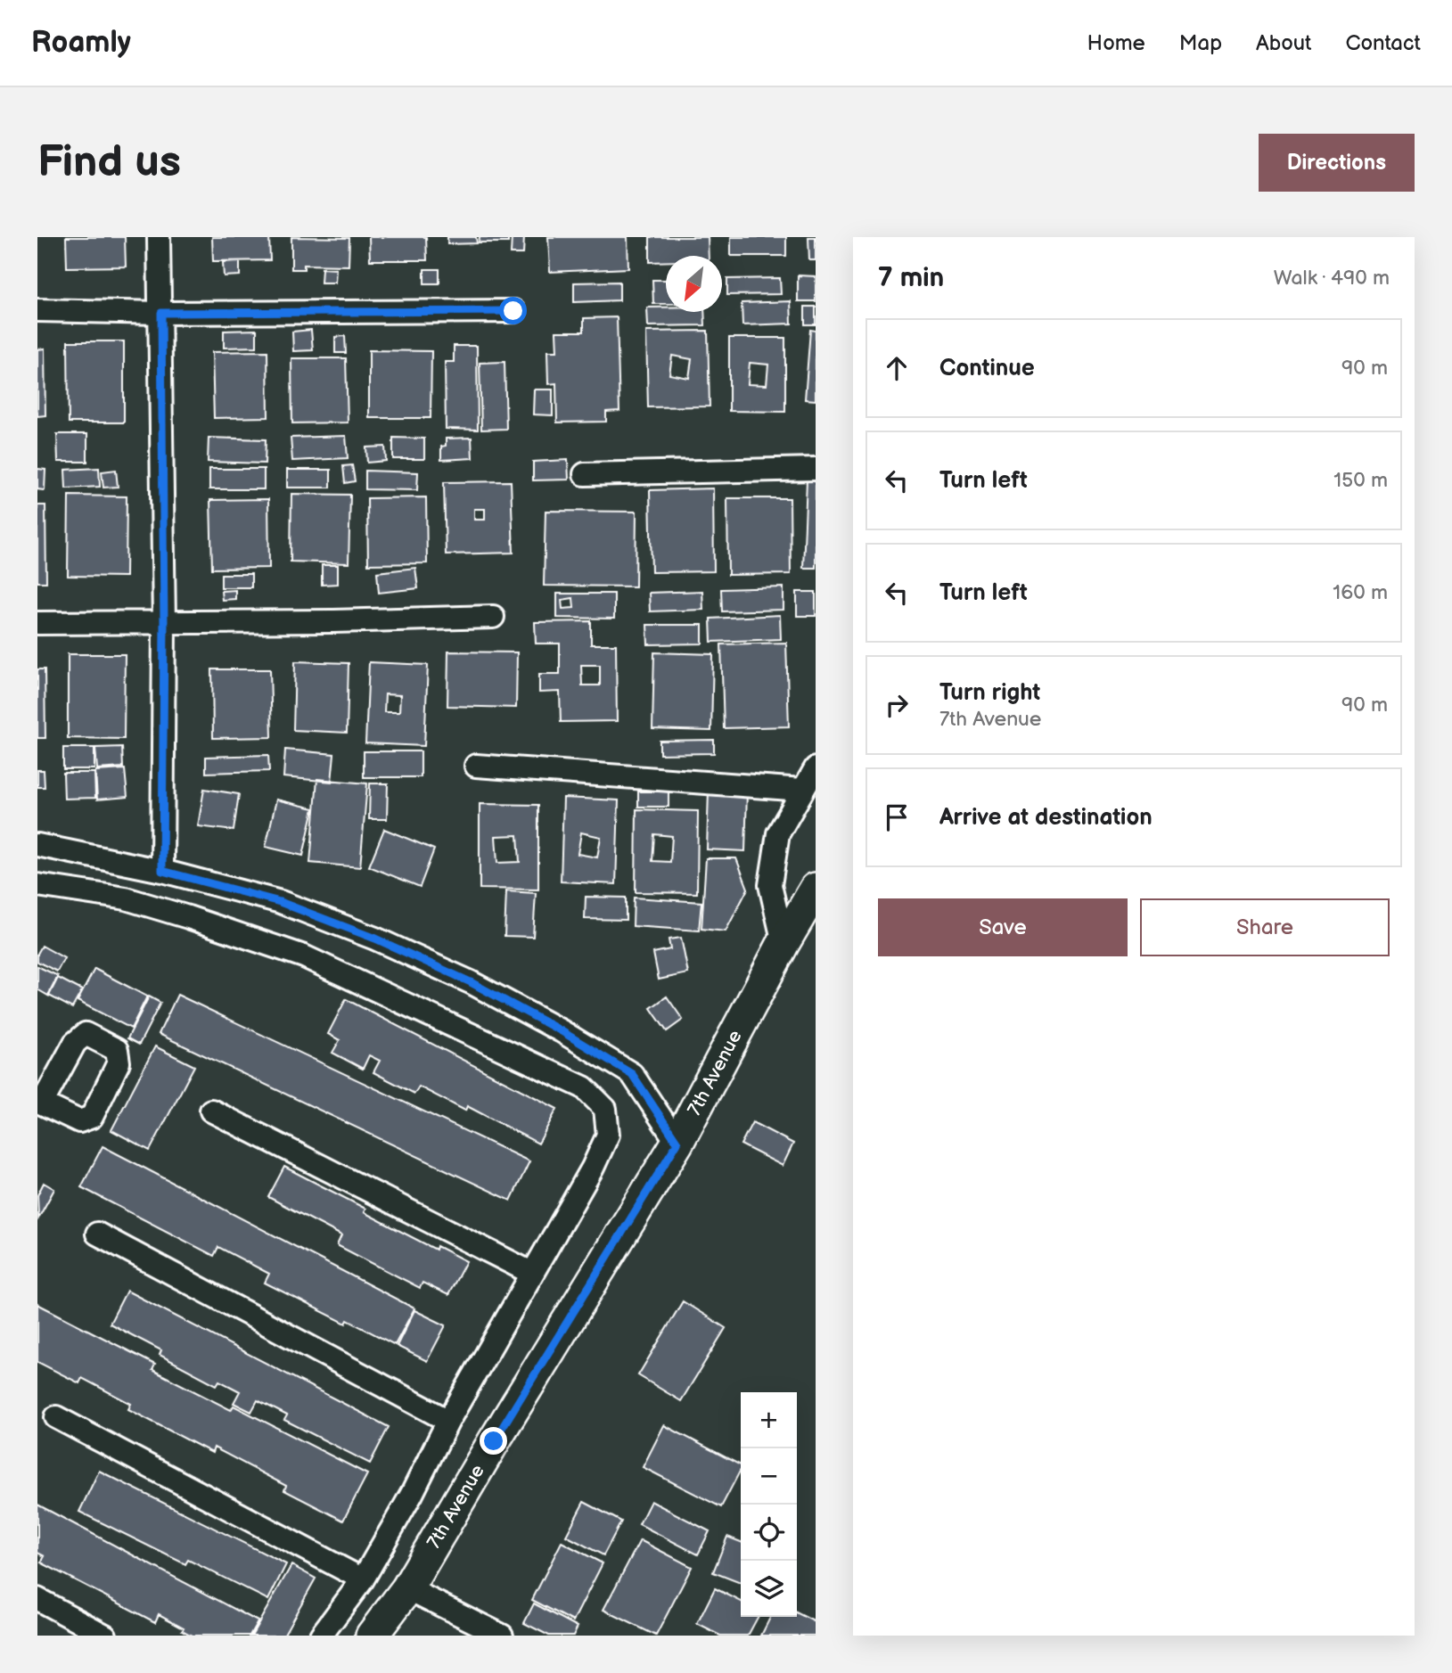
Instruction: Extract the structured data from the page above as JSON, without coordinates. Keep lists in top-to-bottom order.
{
  "streets": {
    "main road": ["7th Avenue"]
  },
  "north": "bottom left",
  "page": {
    "header": "Roamly",
    "nav": [
      "Home",
      "Map",
      "About",
      "Contact"
    ],
    "buttons": [
      "Directions",
      ["Save", "Share"]
    ],
    "title": "Find us",
    "heading": ["7 min", "Walk · 490 m"],
    "list": [
      ["Continue", "90 m"],
      ["Turn left", "150 m"],
      ["Turn left", "160 m"],
      ["Turn right", "7th Avenue", "90 m"],
      "Arrive at destination"
    ],
    "map_buttons": ["+", "−"]
  }
}
